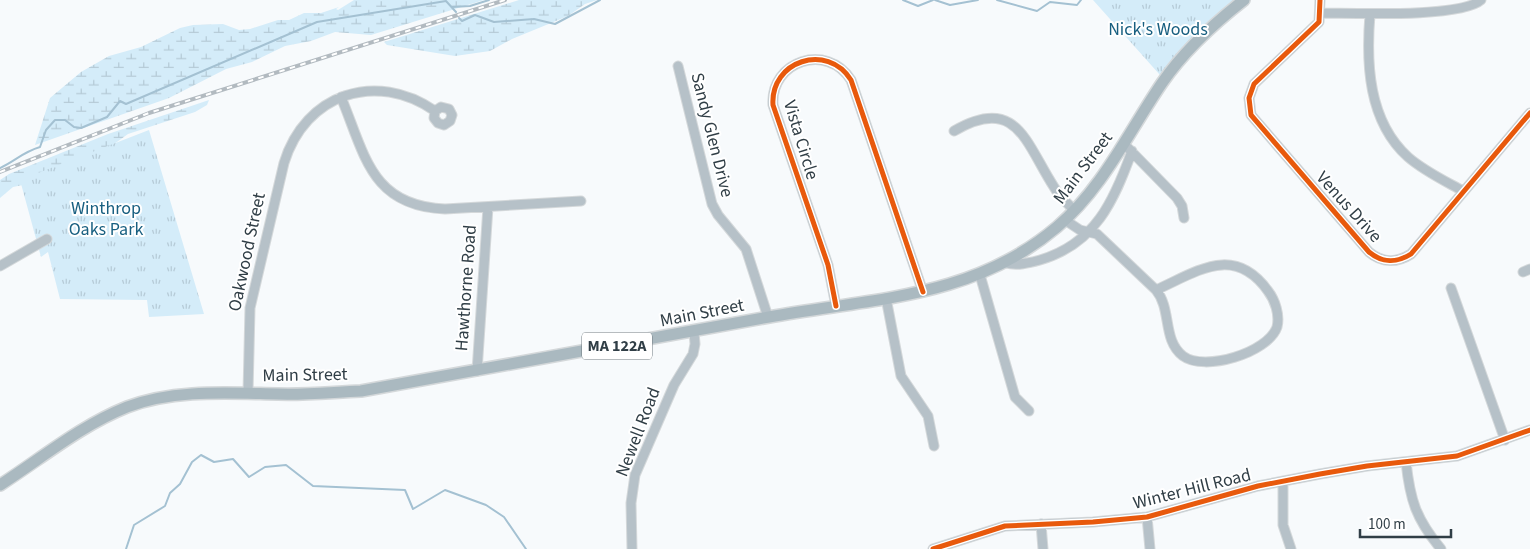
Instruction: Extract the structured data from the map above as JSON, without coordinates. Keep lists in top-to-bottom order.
{
  "streets": {
    "main road": ["Main Street", "MA 122A"],
    "street": [
      "Sandy Glen Drive",
      "Vista Circle",
      "Venus Drive",
      "Oakwood Street",
      "Hawthorne Road",
      "Newell Road",
      "Winter Hill Road"
    ]
  },
  "crossings": [
    ["Sandy Glen Drive", "Main Street"],
    ["Vista Circle", "Main Street"],
    ["Main Street", "Oakwood Street"],
    ["Main Street", "Hawthorne Road"],
    ["Main Street", "Newell Road"]
  ],
  "parks": ["Nick's Woods", "Winthrop Oaks Park"],
  "scale_bar": "100 m"
}
